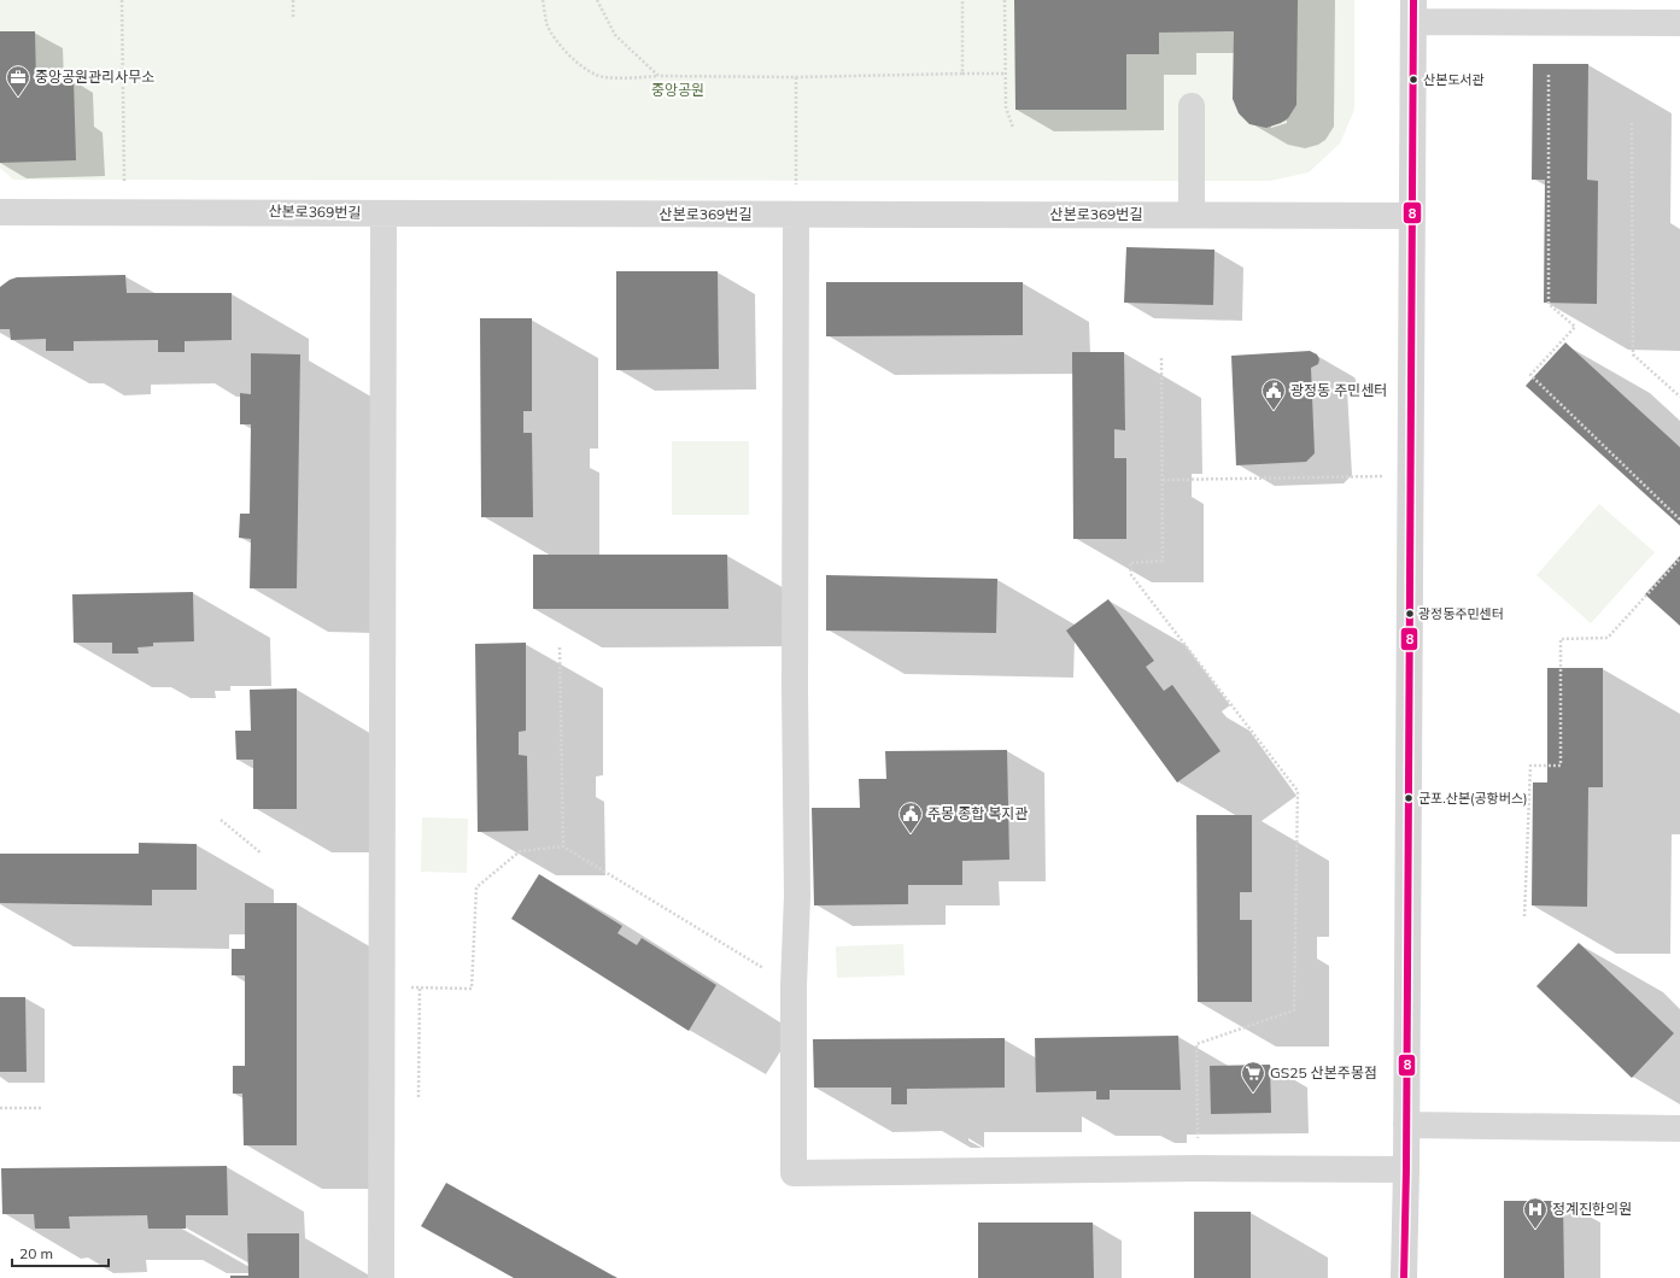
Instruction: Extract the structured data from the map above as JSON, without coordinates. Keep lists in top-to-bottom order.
{
  "streets": {
    "street": ["산본로369번길"]
  },
  "parks": ["중앙공원"],
  "places": {
    "other": ["산본도서관", "광정동주민센터", "군포.산본(공항버스)"],
    "office": ["중앙공원관리사무소"],
    "public building": ["광정동 주민센터", "주몽 종합 복지관"],
    "supermarket": ["GS25 산본주몽점"],
    "hospital": ["정계진한의원"]
  },
  "lines": ["transit line 8"],
  "scale_bar": "20 m"
}
